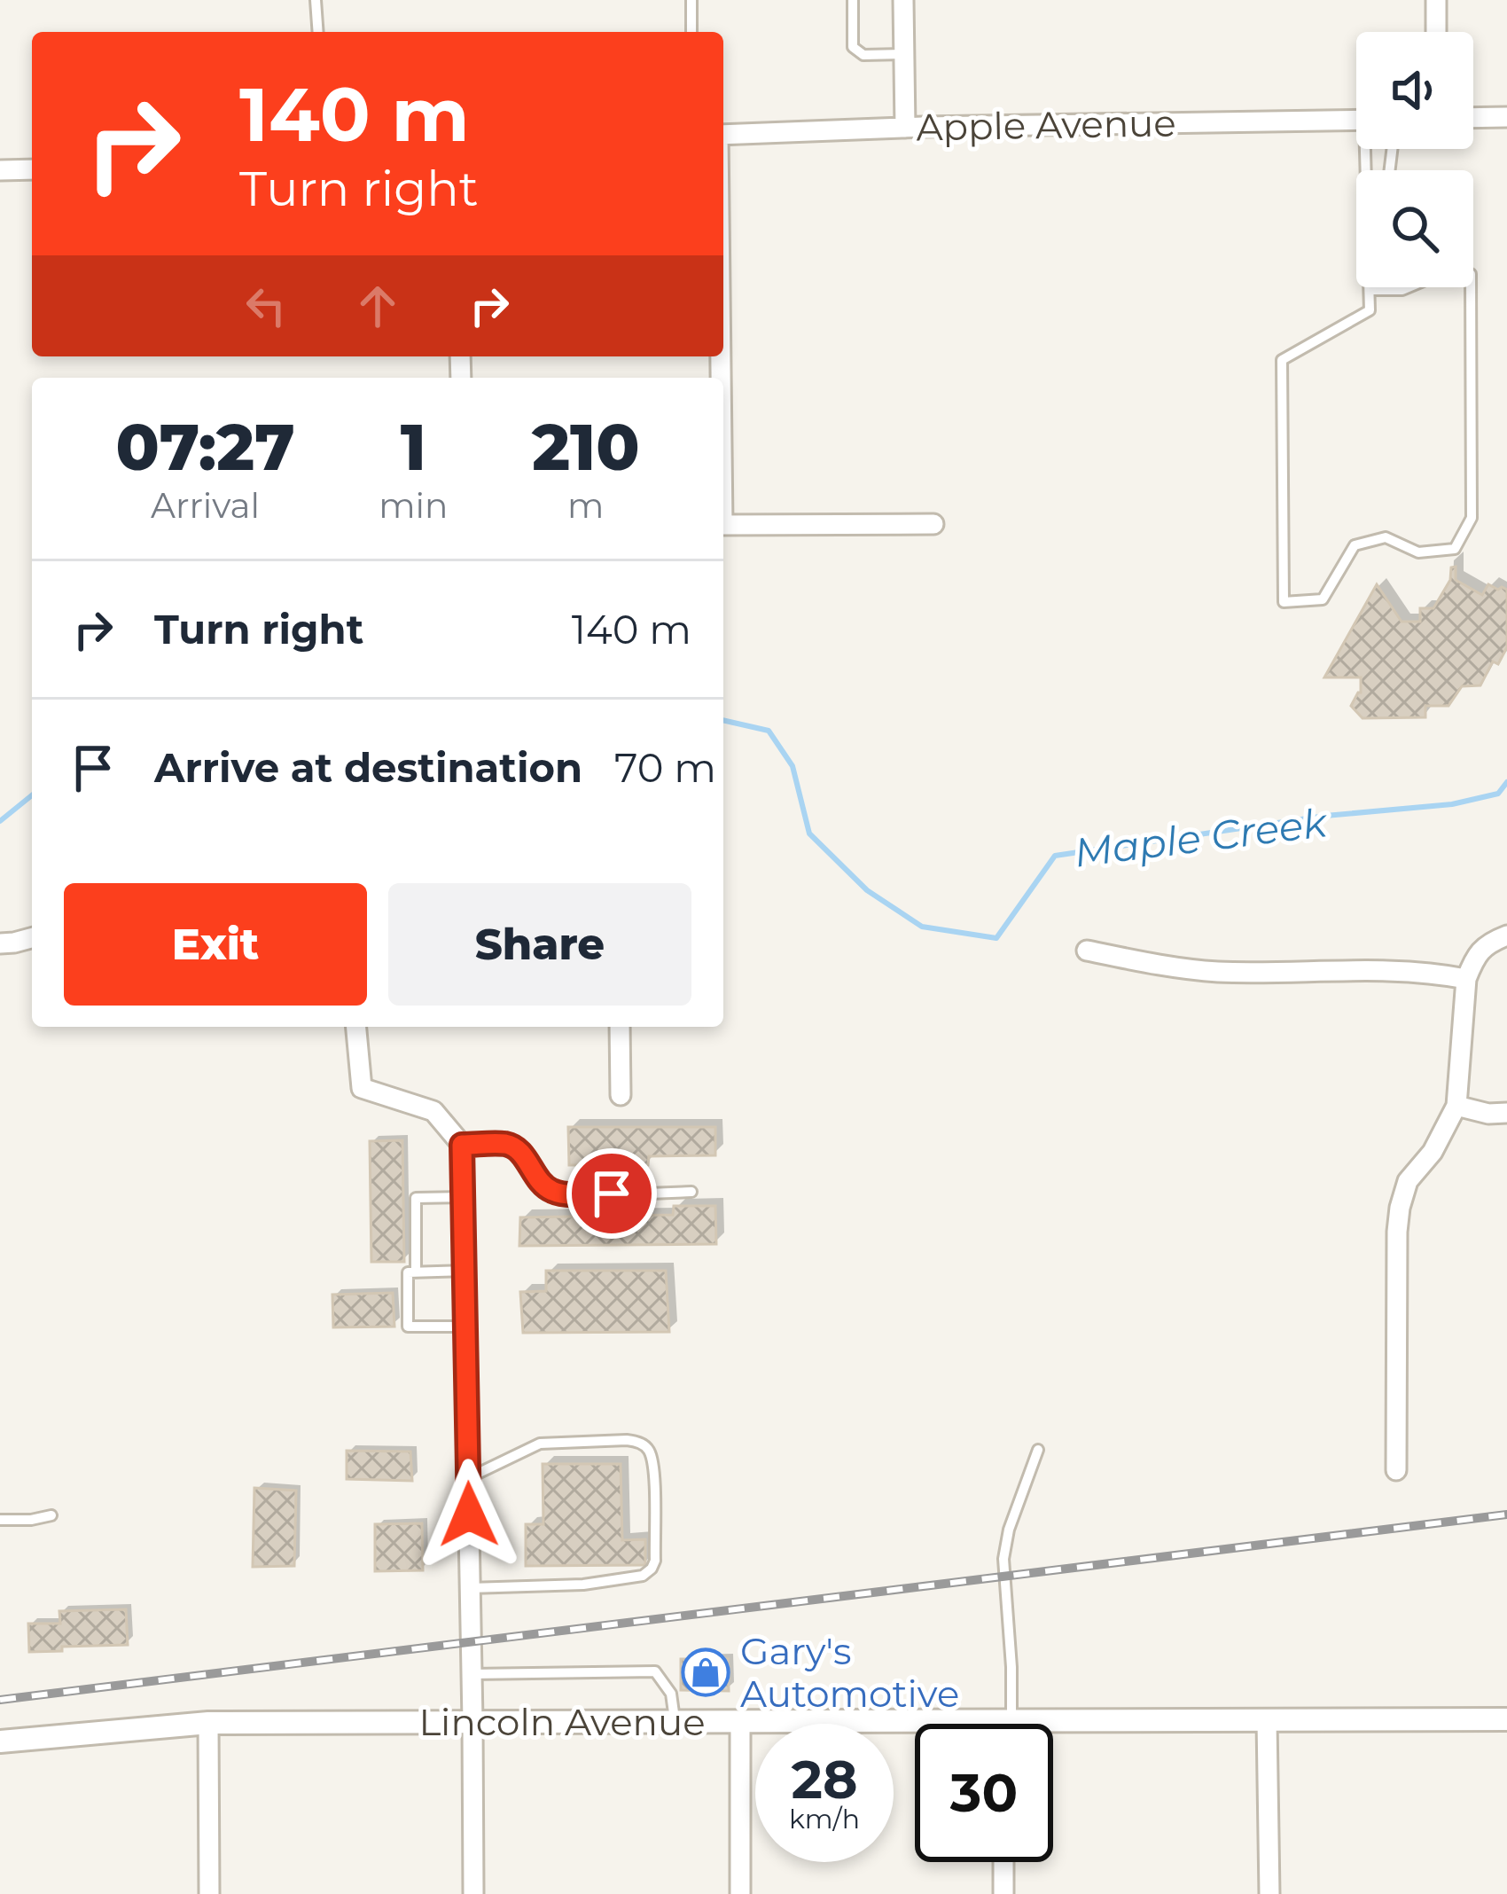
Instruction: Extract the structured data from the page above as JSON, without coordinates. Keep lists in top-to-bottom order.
{
  "streets": {
    "street": ["Apple Avenue", "Lincoln Avenue"]
  },
  "water": ["Maple Creek"],
  "places": {
    "shop": ["Gary's Automotive"]
  },
  "page": {
    "turn": ["140 m", "Turn right"],
    "eta": [
      "07:27",
      "Arrival",
      "1",
      "min",
      "210",
      "m"
    ],
    "list": [
      {
        "name": "Turn right",
        "value": "140 m"
      },
      {
        "name": "Arrive at destination",
        "value": "70 m"
      }
    ],
    "buttons": ["Exit", "Share"],
    "speed": "28 km/h",
    "limit": "30"
  }
}
